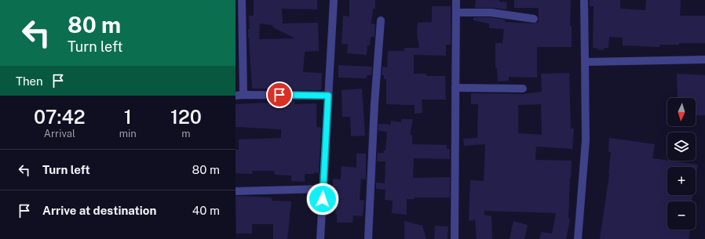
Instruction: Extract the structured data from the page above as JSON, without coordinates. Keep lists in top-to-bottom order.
{
  "north": "bottom",
  "page": {
    "turn": ["80 m", "Turn left"],
    "then": "Then",
    "eta": [
      "07:42",
      "Arrival",
      "1",
      "min",
      "120",
      "m"
    ],
    "map_buttons": ["+", "−"],
    "list": [
      {
        "name": "Turn left",
        "value": "80 m"
      },
      {
        "name": "Arrive at destination",
        "value": "40 m"
      }
    ]
  }
}
